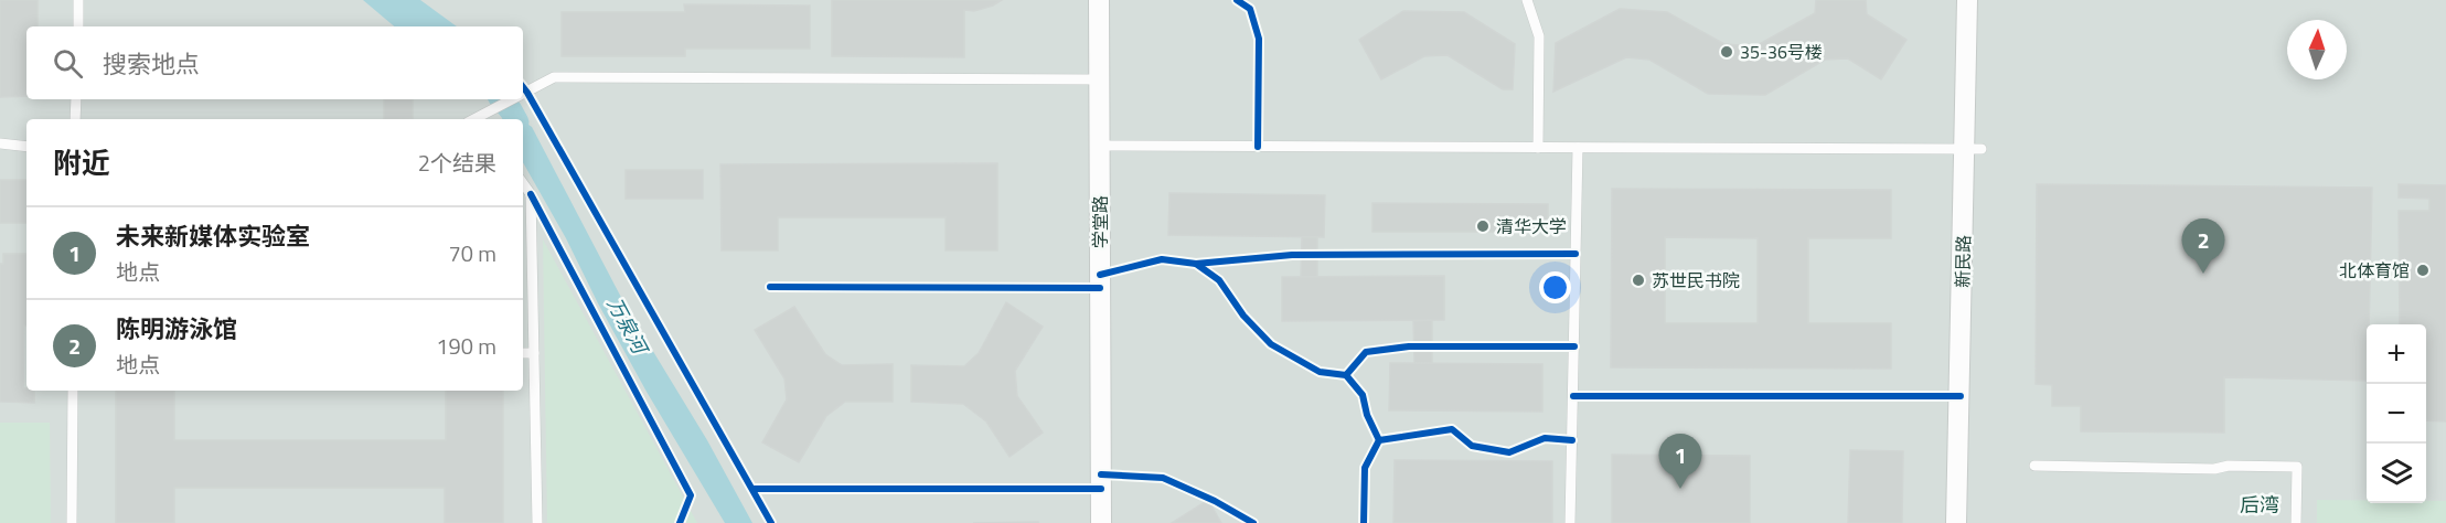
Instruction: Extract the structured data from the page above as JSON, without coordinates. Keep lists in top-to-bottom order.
{
  "streets": {
    "street": ["学堂路", "新民路"]
  },
  "districts": ["后湾"],
  "water": ["万泉河"],
  "places": [
    "35-36号楼",
    "清华大学",
    "北体育馆",
    "苏世民书院"
  ],
  "north": "top",
  "page": {
    "search": "搜索地点",
    "heading": ["附近", "2个结果"],
    "list": [
      {
        "mark": "1",
        "name": "未来新媒体实验室",
        "note": "地点",
        "value": "70 m"
      },
      {
        "mark": "2",
        "name": "陈明游泳馆",
        "note": "地点",
        "value": "190 m"
      }
    ],
    "pins": ["2", "1"],
    "map_buttons": ["+", "−"]
  }
}
